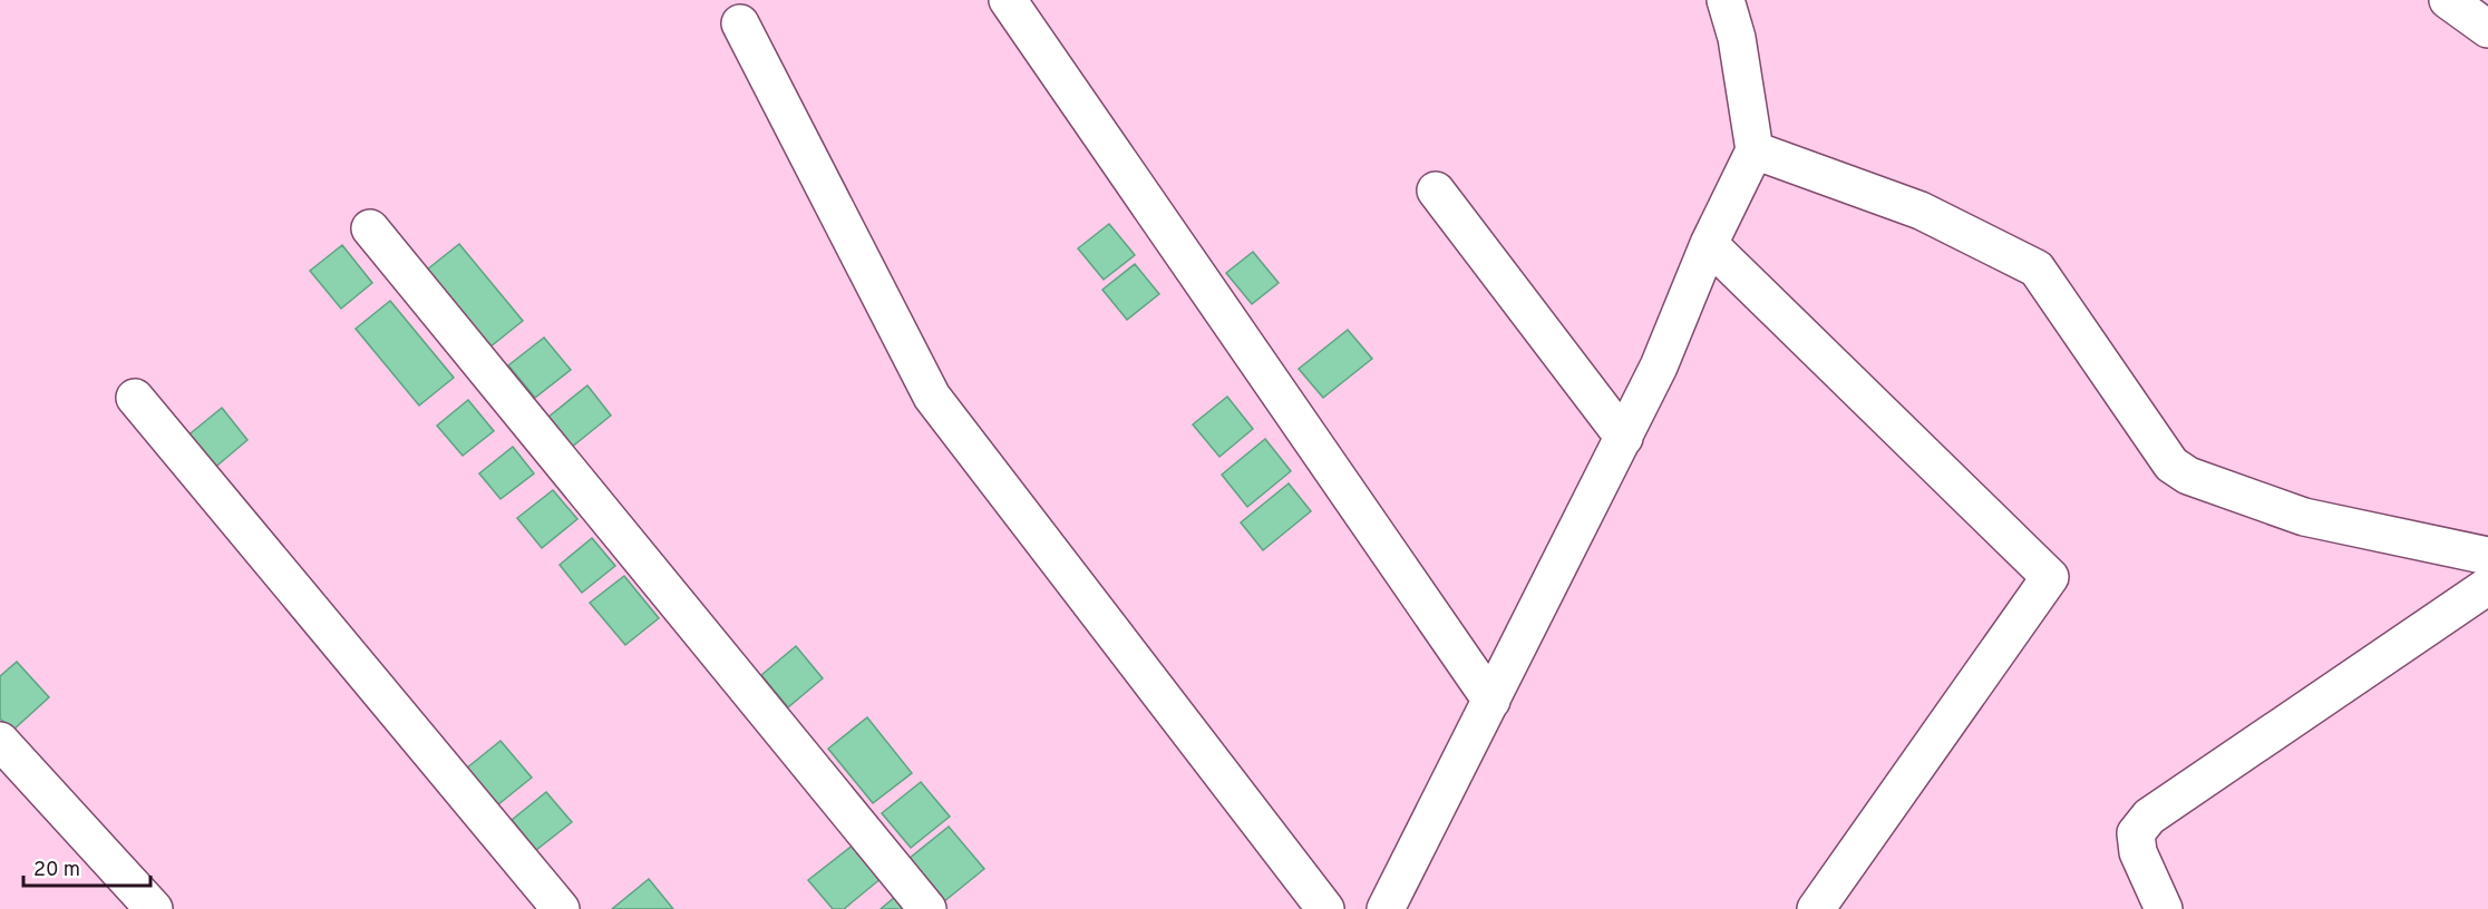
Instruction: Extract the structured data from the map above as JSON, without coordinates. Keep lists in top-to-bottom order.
{
  "scale_bar": "20 m"
}
